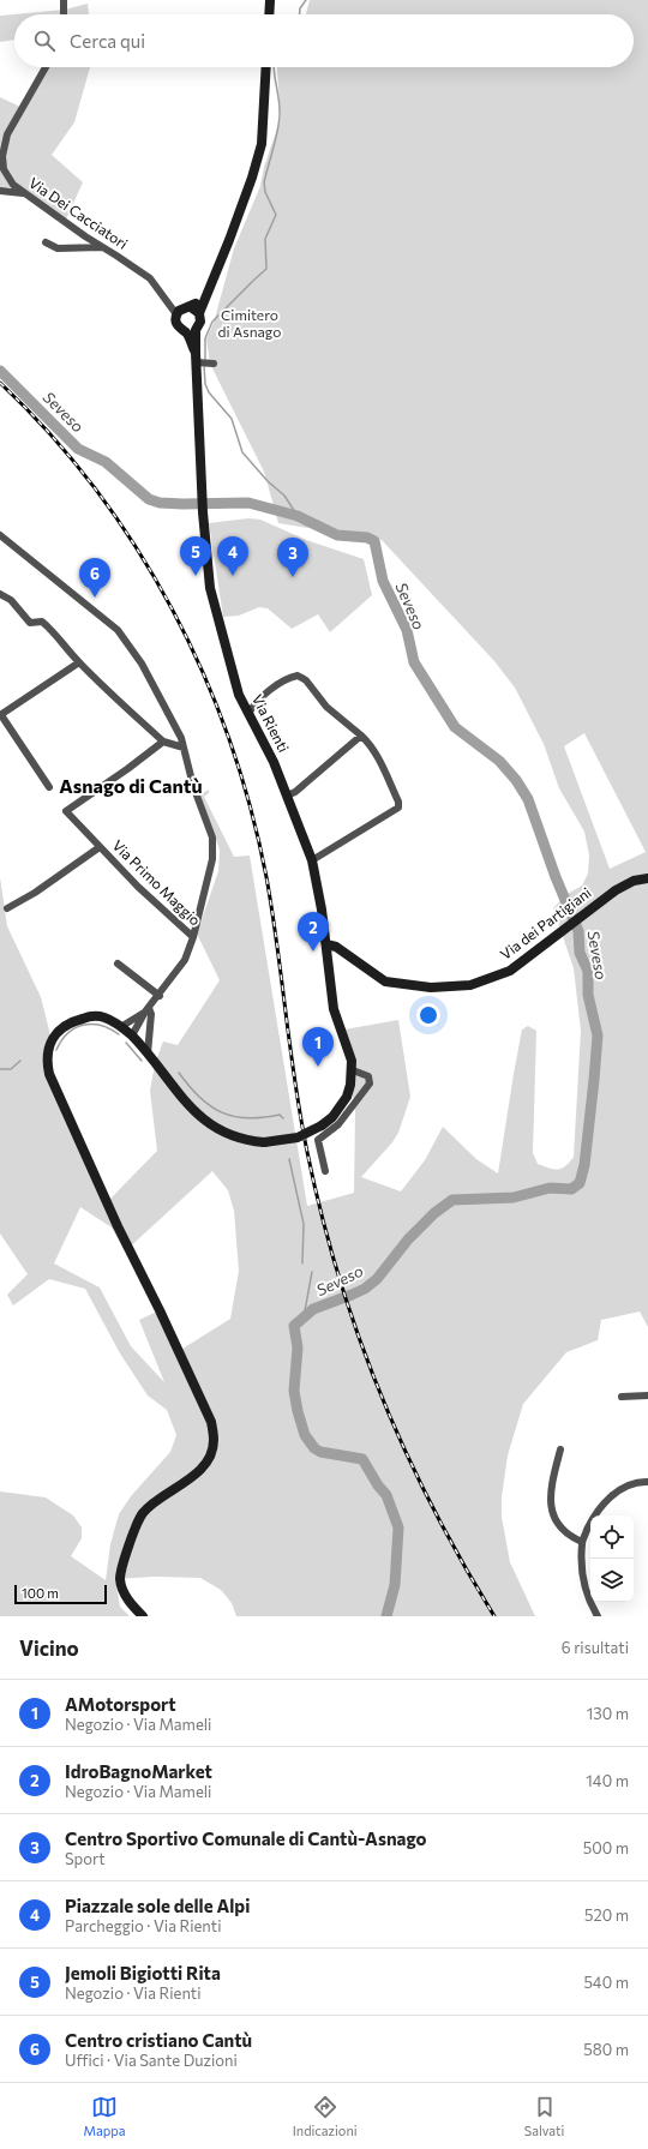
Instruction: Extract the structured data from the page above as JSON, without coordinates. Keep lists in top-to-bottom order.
{
  "streets": {
    "main road": ["Via Rienti", "Via dei Partigiani"],
    "street": ["Via Dei Cacciatori", "Via Primo Maggio"]
  },
  "crossings": [
    ["Via Rienti", "Via dei Partigiani"]
  ],
  "districts": ["Asnago di Cantù"],
  "water": ["Seveso"],
  "parks": ["Cimitero di Asnago"],
  "scale_bar": "100 m",
  "page": {
    "search": "Cerca qui",
    "pins": [
      "4",
      "5",
      "3",
      "6",
      "2",
      "1"
    ],
    "scale": "100 m",
    "heading": ["Vicino", "6 risultati"],
    "list": [
      {
        "mark": "1",
        "name": "AMotorsport",
        "note": "Negozio · Via Mameli",
        "value": "130 m"
      },
      {
        "mark": "2",
        "name": "IdroBagnoMarket",
        "note": "Negozio · Via Mameli",
        "value": "140 m"
      },
      {
        "mark": "3",
        "name": "Centro Sportivo Comunale di Cantù-Asnago",
        "note": "Sport",
        "value": "500 m"
      },
      {
        "mark": "4",
        "name": "Piazzale sole delle Alpi",
        "note": "Parcheggio · Via Rienti",
        "value": "520 m"
      },
      {
        "mark": "5",
        "name": "Jemoli Bigiotti Rita",
        "note": "Negozio · Via Rienti",
        "value": "540 m"
      },
      {
        "mark": "6",
        "name": "Centro cristiano Cantù",
        "note": "Uffici · Via Sante Duzioni",
        "value": "580 m"
      }
    ],
    "nav": ["Mappa", "Indicazioni", "Salvati"]
  }
}
